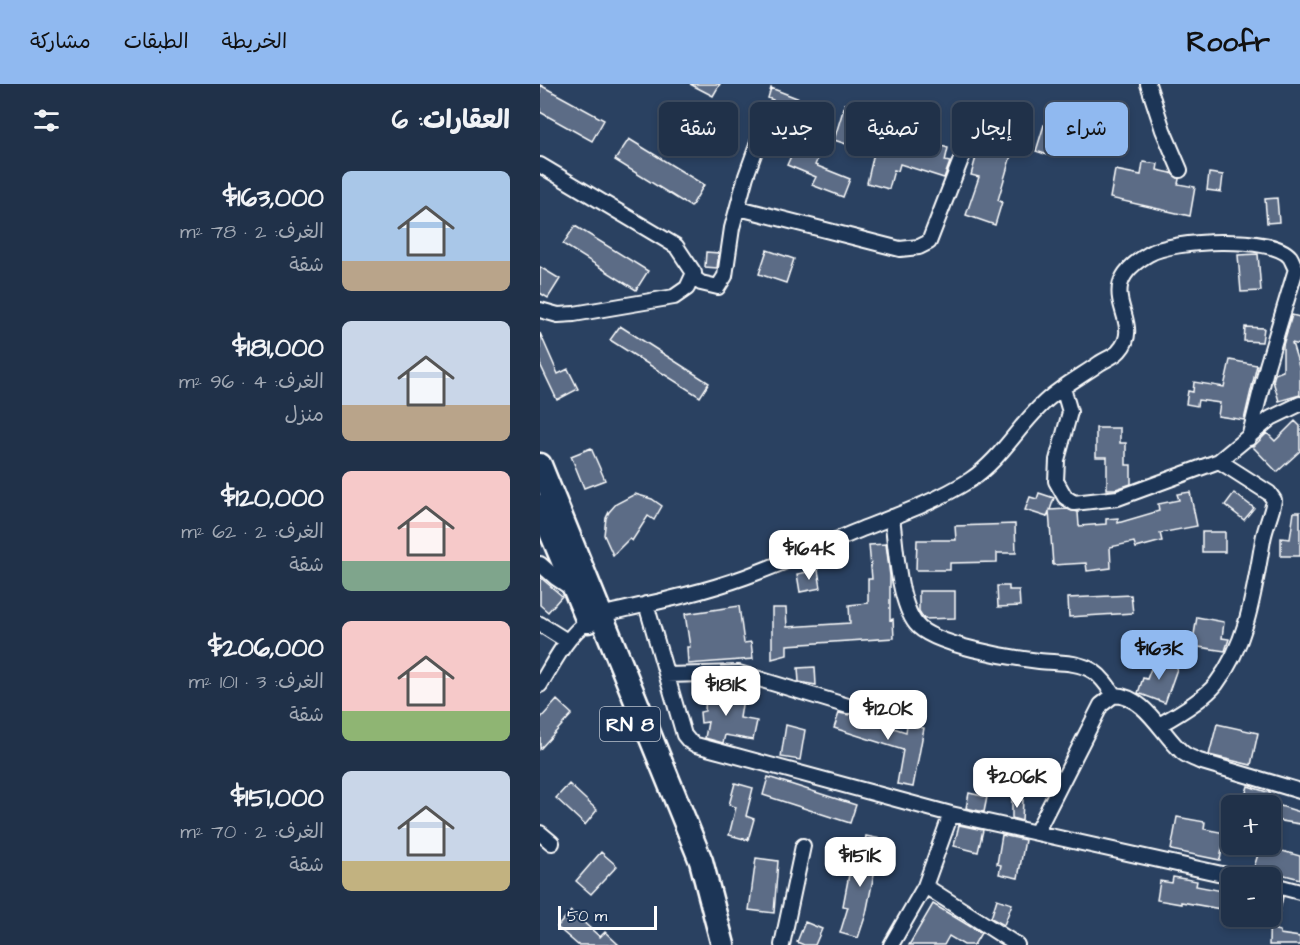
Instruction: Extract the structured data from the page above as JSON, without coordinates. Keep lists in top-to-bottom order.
{
  "streets": {
    "highway": ["RN 8"]
  },
  "scale_bar": "50 m",
  "page": {
    "header": "Roofr",
    "nav": ["الخريطة", "الطبقات", "مشاركة"],
    "heading": "العقارات: 6",
    "chip": [
      "شراء",
      "إيجار",
      "تصفية",
      "جديد",
      "شقة"
    ],
    "list": [
      {
        "name": "$163,000",
        "note": "الغرف: 2 · 78 m² · شقة"
      },
      {
        "name": "$181,000",
        "note": "الغرف: 4 · 96 m² · منزل"
      },
      {
        "name": "$120,000",
        "note": "الغرف: 2 · 62 m² · شقة"
      },
      {
        "name": "$206,000",
        "note": "الغرف: 3 · 101 m² · شقة"
      },
      {
        "name": "$151,000",
        "note": "الغرف: 2 · 70 m² · شقة"
      }
    ],
    "price": [
      "$164K",
      "$163K",
      "$181K",
      "$120K",
      "$206K",
      "$151K"
    ],
    "map_buttons": ["+", "−"],
    "scale": "50 m"
  }
}
